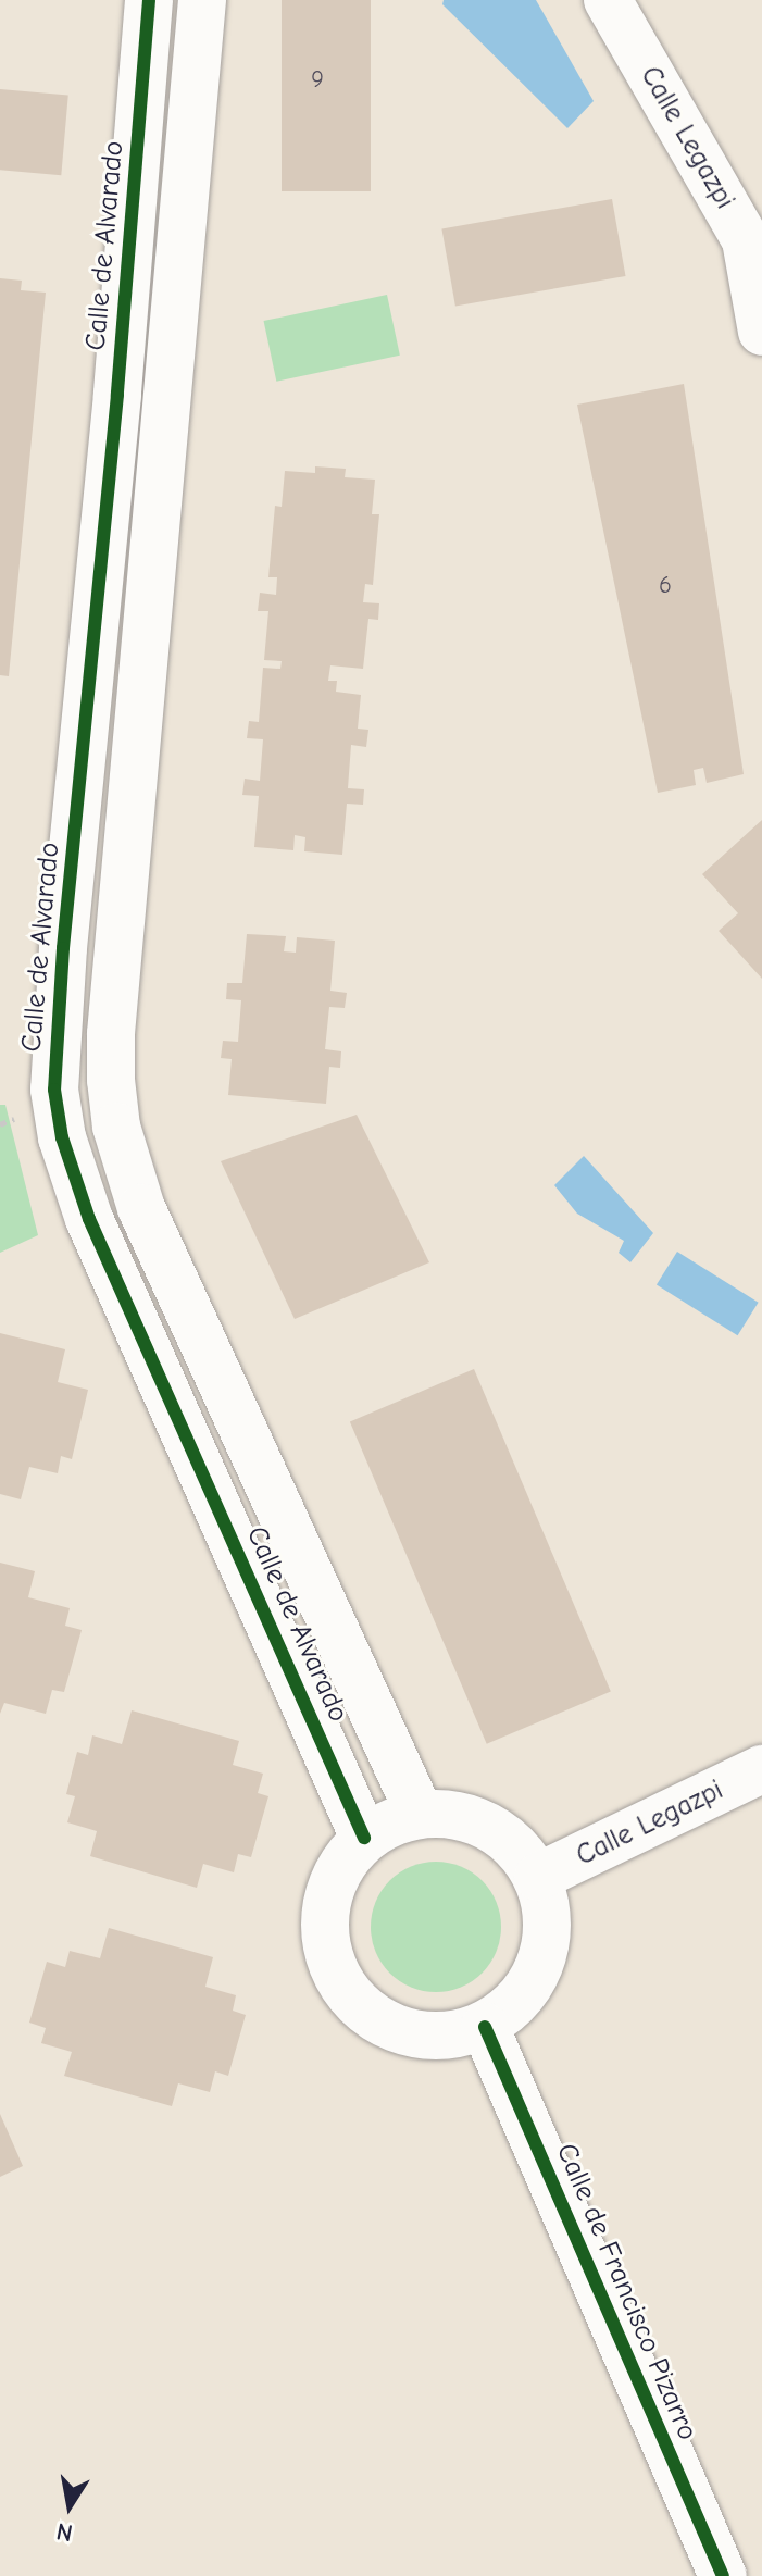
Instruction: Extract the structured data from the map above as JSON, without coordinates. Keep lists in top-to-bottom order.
{
  "streets": {
    "street": ["Calle Legazpi", "Calle de Alvarado", "Calle de Francisco Pizarro"]
  },
  "crossings": [
    ["Calle Legazpi", "Calle de Alvarado"],
    ["Calle Legazpi", "Calle de Francisco Pizarro"],
    ["Calle de Alvarado", "Calle de Francisco Pizarro"]
  ],
  "house_numbers": ["9", "6"],
  "north": "bottom"
}
